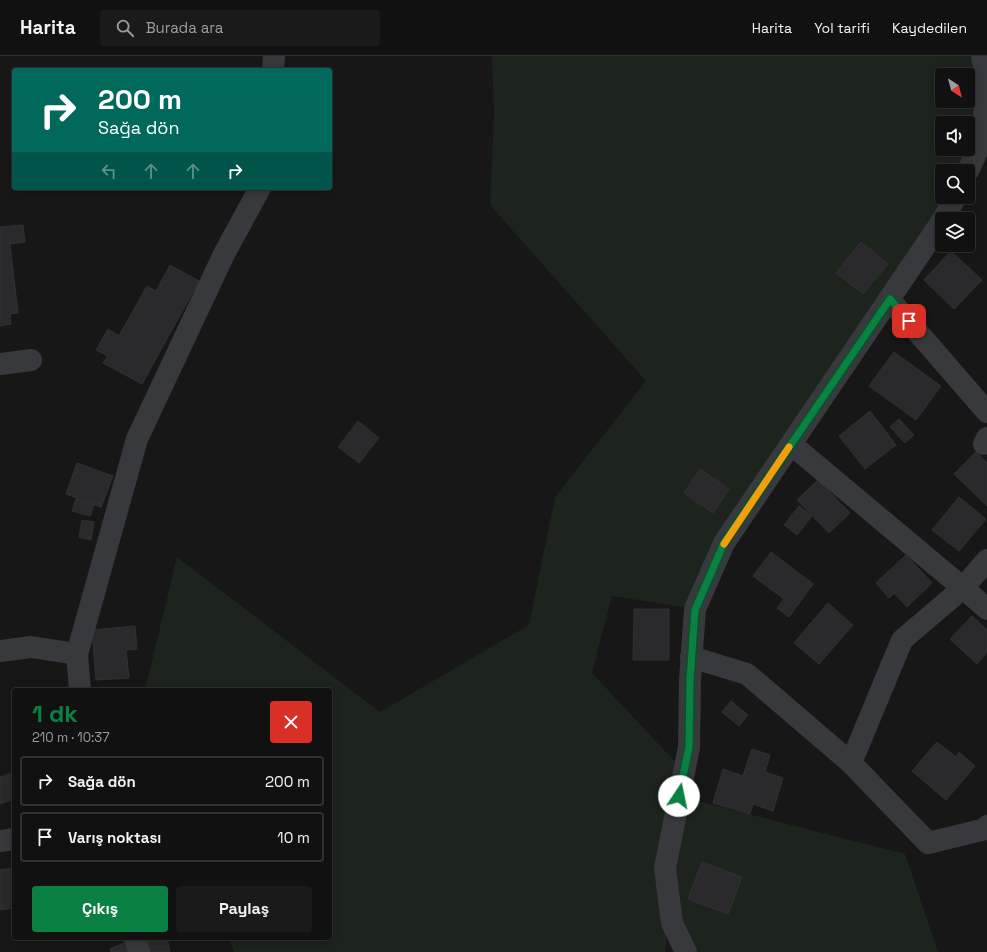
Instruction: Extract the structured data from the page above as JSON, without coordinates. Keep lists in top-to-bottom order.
{
  "north": "bottom right",
  "page": {
    "header": "Harita",
    "search": "Burada ara",
    "nav": ["Harita", "Yol tarifi", "Kaydedilen"],
    "turn": ["200 m", "Sağa dön"],
    "heading": ["1 dk", "210 m · 10:37"],
    "list": [
      {
        "name": "Sağa dön",
        "value": "200 m"
      },
      {
        "name": "Varış noktası",
        "value": "10 m"
      }
    ],
    "buttons": ["Çıkış", "Paylaş"]
  }
}
